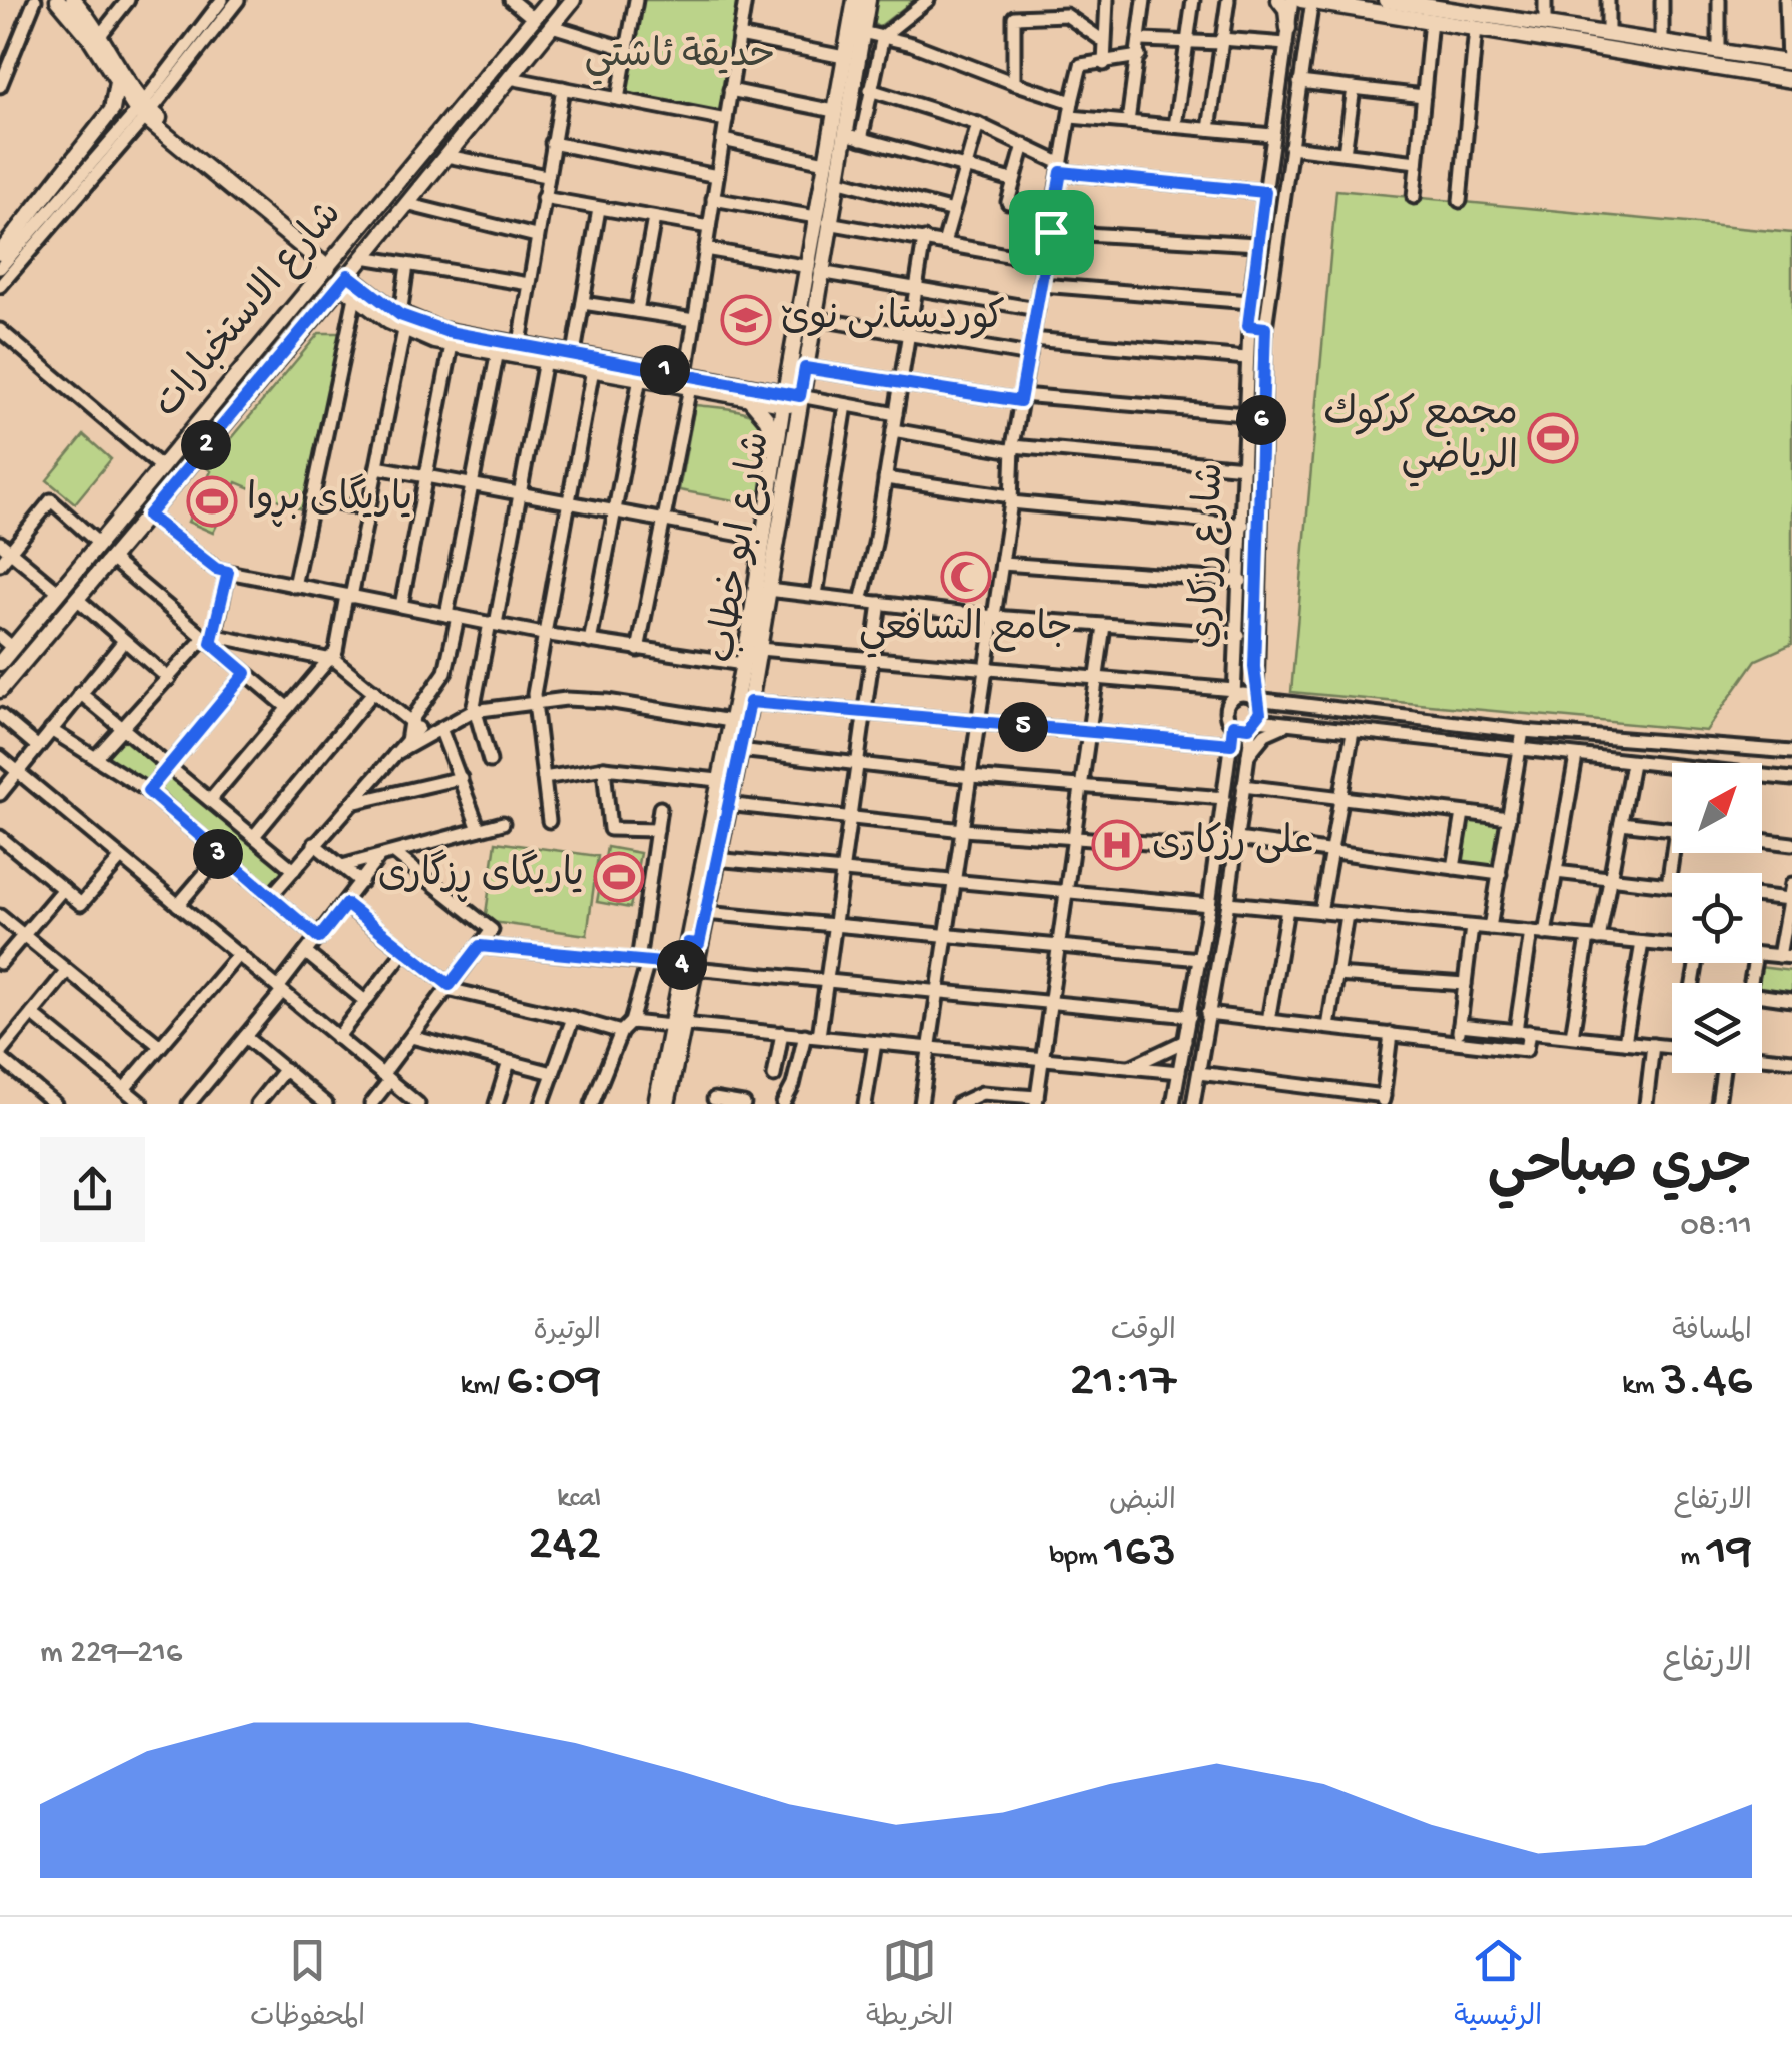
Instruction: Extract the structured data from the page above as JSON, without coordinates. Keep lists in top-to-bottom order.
{
  "streets": {
    "main road": ["شارع الاستخبارات", "شارع ابو خطاب"],
    "street": ["شارع رزكاري"]
  },
  "parks": ["حديقة ئاشتي"],
  "places": {
    "school or university": ["کوردستانی نوێ"],
    "sports": ["مجمع كركوك الرياضي", "یاریگای بڕوا", "یاریگای ڕزگاری"],
    "mosque": ["جامع الشافعي"],
    "hospital": ["على رزكارى"]
  },
  "north": "top right",
  "page": {
    "pins": [
      "1",
      "6",
      "2",
      "5",
      "3",
      "4"
    ],
    "heading": ["جري صباحي", "08:11"],
    "stats": [
      ["المسافة", "3.46 km"],
      ["الوقت", "21:17"],
      ["الوتيرة", "6:09 /km"],
      ["الارتفاع", "19 m"],
      ["النبض", "163 bpm"],
      ["kcal", "242"]
    ],
    "chart": ["الارتفاع", "216–229 m"],
    "tabs": ["الرئيسية", "الخريطة", "المحفوظات"]
  }
}
